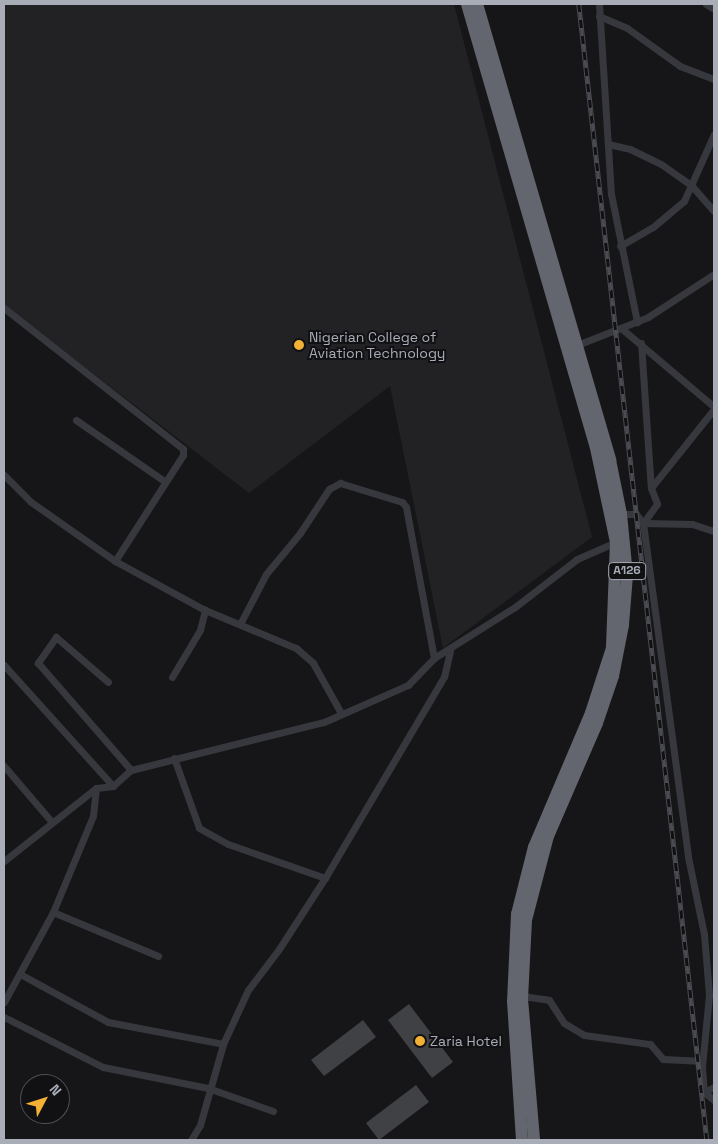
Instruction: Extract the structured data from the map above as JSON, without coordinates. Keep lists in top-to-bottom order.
{
  "streets": {
    "highway": ["A126"]
  },
  "places": ["Nigerian College of Aviation Technology", "Zaria Hotel"],
  "north": "top right"
}
